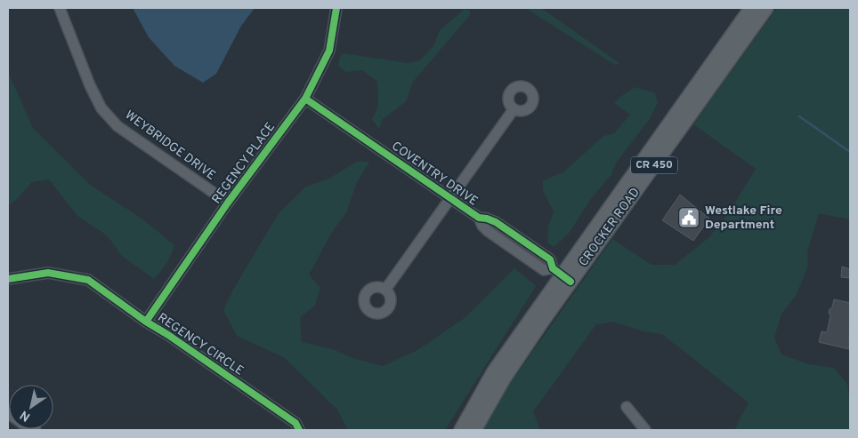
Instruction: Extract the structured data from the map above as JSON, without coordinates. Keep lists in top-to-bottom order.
{
  "streets": {
    "main road": ["CR 450", "CROCKER ROAD"],
    "street": [
      "WEYBRIDGE DRIVE",
      "REGENCY PLACE",
      "COVENTRY DRIVE",
      "REGENCY CIRCLE"
    ]
  },
  "crossings": [
    ["WEYBRIDGE DRIVE", "REGENCY PLACE"],
    ["REGENCY PLACE", "COVENTRY DRIVE"],
    ["REGENCY PLACE", "REGENCY CIRCLE"],
    ["COVENTRY DRIVE", "CROCKER ROAD"]
  ],
  "places": {
    "public building": ["Westlake Fire Department"]
  },
  "north": "bottom left"
}
